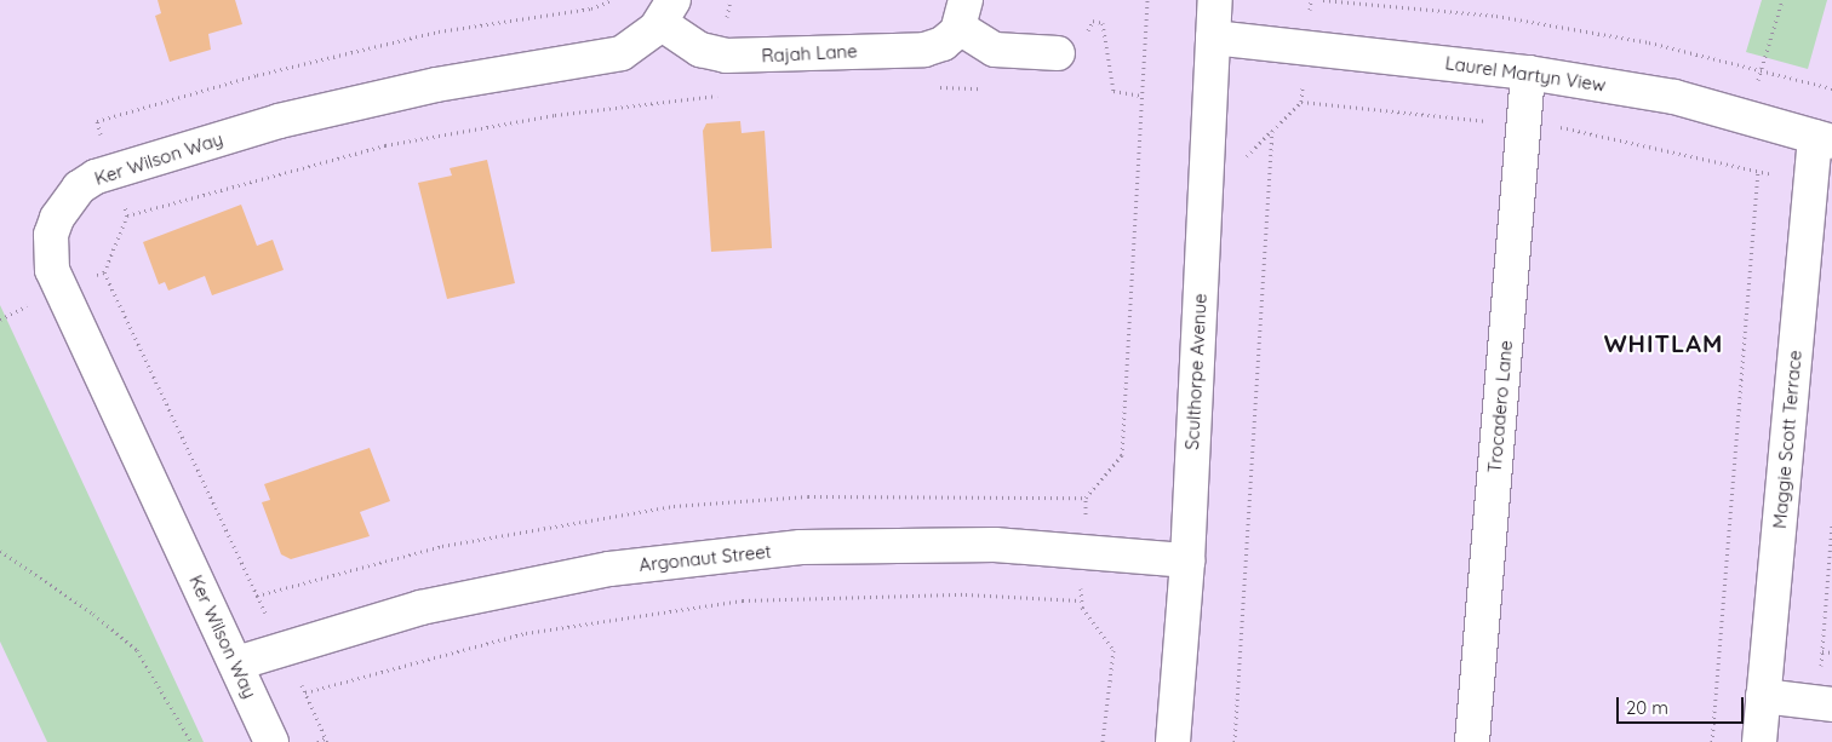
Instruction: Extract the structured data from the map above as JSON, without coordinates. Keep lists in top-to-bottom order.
{
  "streets": {
    "street": [
      "Rajah Lane",
      "Laurel Martyn View",
      "Ker Wilson Way",
      "Sculthorpe Avenue",
      "Trocadero Lane",
      "Maggie Scott Terrace",
      "Argonaut Street"
    ]
  },
  "crossings": [
    ["Rajah Lane", "Ker Wilson Way"],
    ["Laurel Martyn View", "Sculthorpe Avenue"],
    ["Laurel Martyn View", "Trocadero Lane"],
    ["Laurel Martyn View", "Maggie Scott Terrace"],
    ["Ker Wilson Way", "Argonaut Street"],
    ["Sculthorpe Avenue", "Argonaut Street"]
  ],
  "districts": ["WHITLAM"],
  "scale_bar": "20 m"
}
